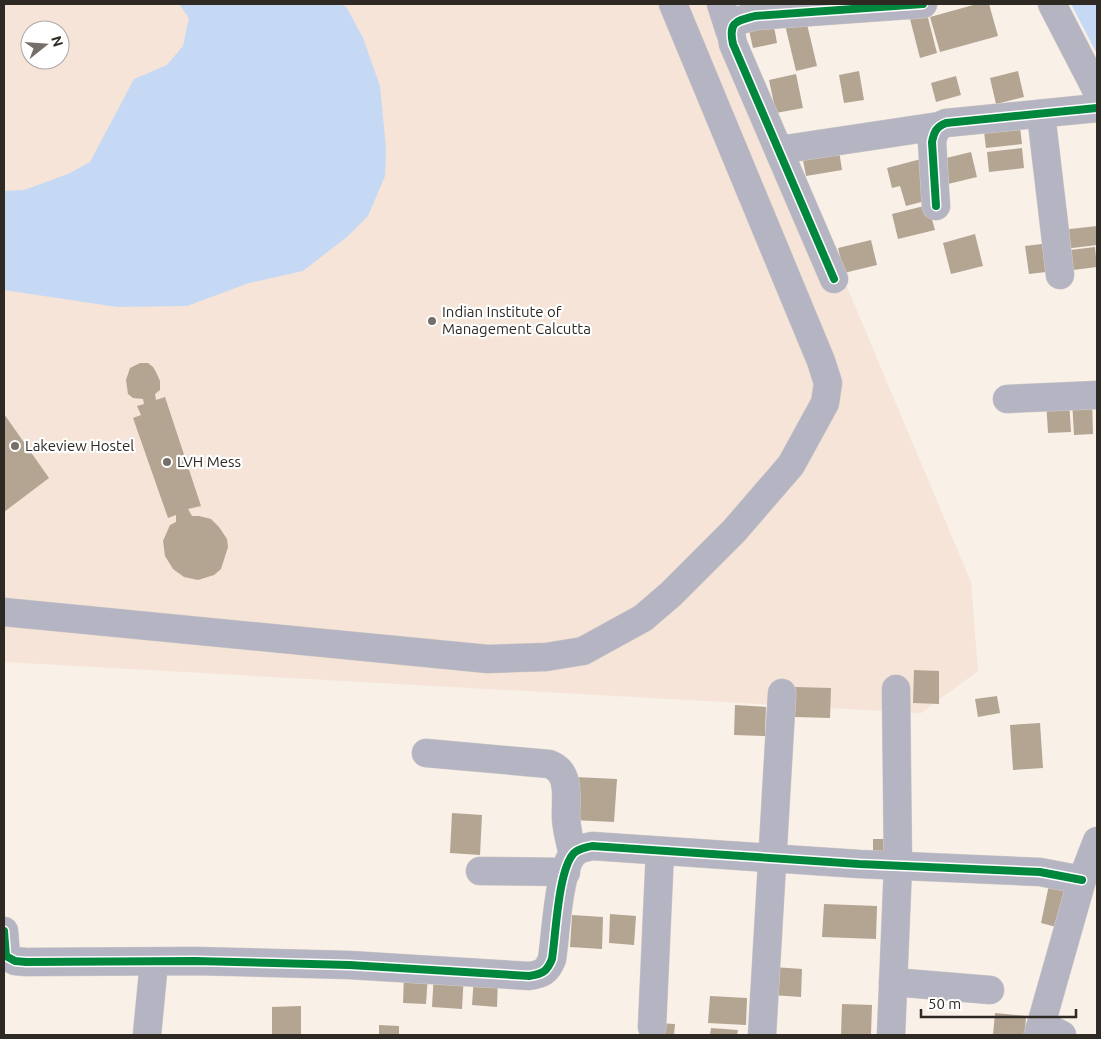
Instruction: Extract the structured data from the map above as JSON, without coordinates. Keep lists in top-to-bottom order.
{
  "places": ["Indian Institute of Management Calcutta", "Lakeview Hostel", "LVH Mess"],
  "scale_bar": "50 m",
  "north": "right"
}
